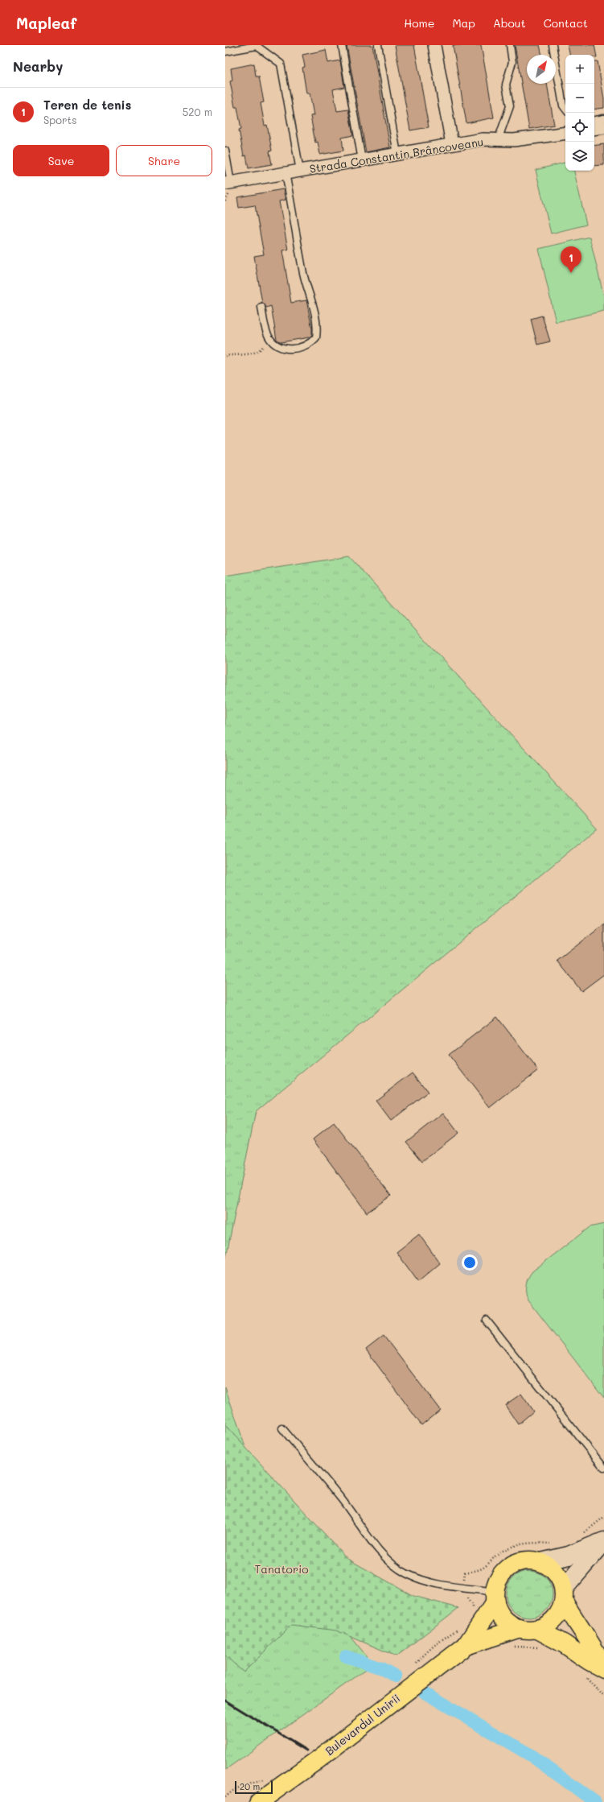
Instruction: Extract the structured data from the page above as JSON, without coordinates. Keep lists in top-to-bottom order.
{
  "streets": {
    "main road": ["Bulevardul Unirii"],
    "street": ["Strada Constantin Brâncoveanu"]
  },
  "parks": ["Tanatorio"],
  "scale_bar": "20 m",
  "north": "top right",
  "page": {
    "header": "Mapleaf",
    "nav": [
      "Home",
      "Map",
      "About",
      "Contact"
    ],
    "heading": "Nearby",
    "map_buttons": ["+", "−"],
    "list": [
      {
        "mark": "1",
        "name": "Teren de tenis",
        "note": "Sports",
        "value": "520 m"
      }
    ],
    "buttons": ["Save", "Share"],
    "pins": "1",
    "scale": "20 m"
  }
}
